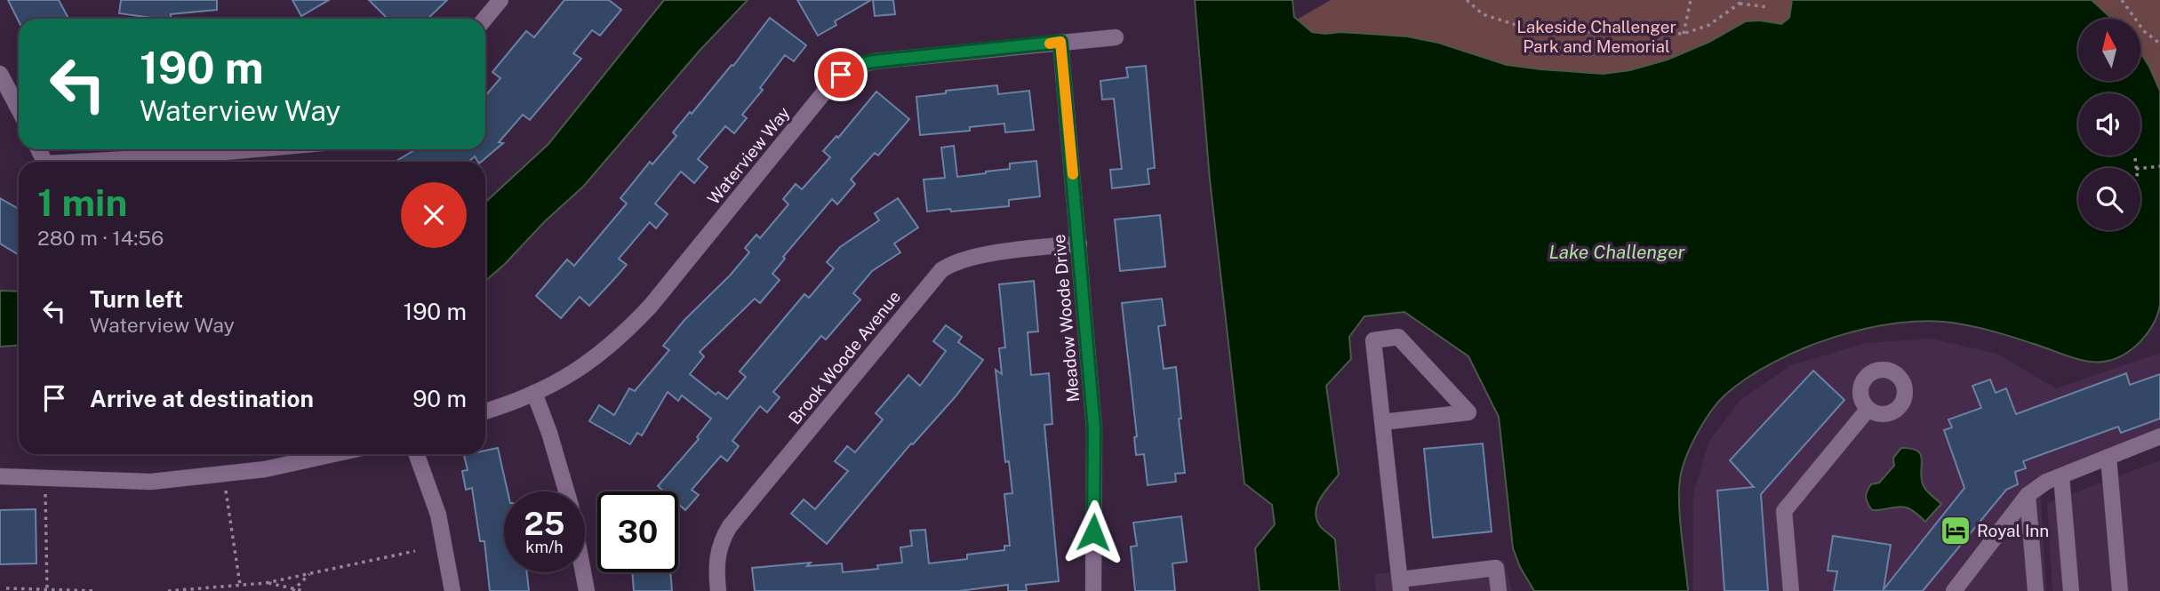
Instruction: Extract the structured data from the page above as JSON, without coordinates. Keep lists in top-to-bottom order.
{
  "streets": {
    "street": ["Waterview Way", "Meadow Woode Drive", "Brook Woode Avenue"]
  },
  "crossings": [
    ["Waterview Way", "Meadow Woode Drive"],
    ["Meadow Woode Drive", "Brook Woode Avenue"]
  ],
  "water": ["Lake Challenger"],
  "parks": ["Lakeside Challenger Park and Memorial"],
  "places": {
    "hotel": ["Royal Inn"]
  },
  "north": "top",
  "page": {
    "turn": ["190 m", "Waterview Way"],
    "heading": ["1 min", "280 m · 14:56"],
    "list": [
      {
        "name": "Turn left",
        "note": "Waterview Way",
        "value": "190 m"
      },
      {
        "name": "Arrive at destination",
        "value": "90 m"
      }
    ],
    "speed": "25 km/h",
    "limit": "30"
  }
}
